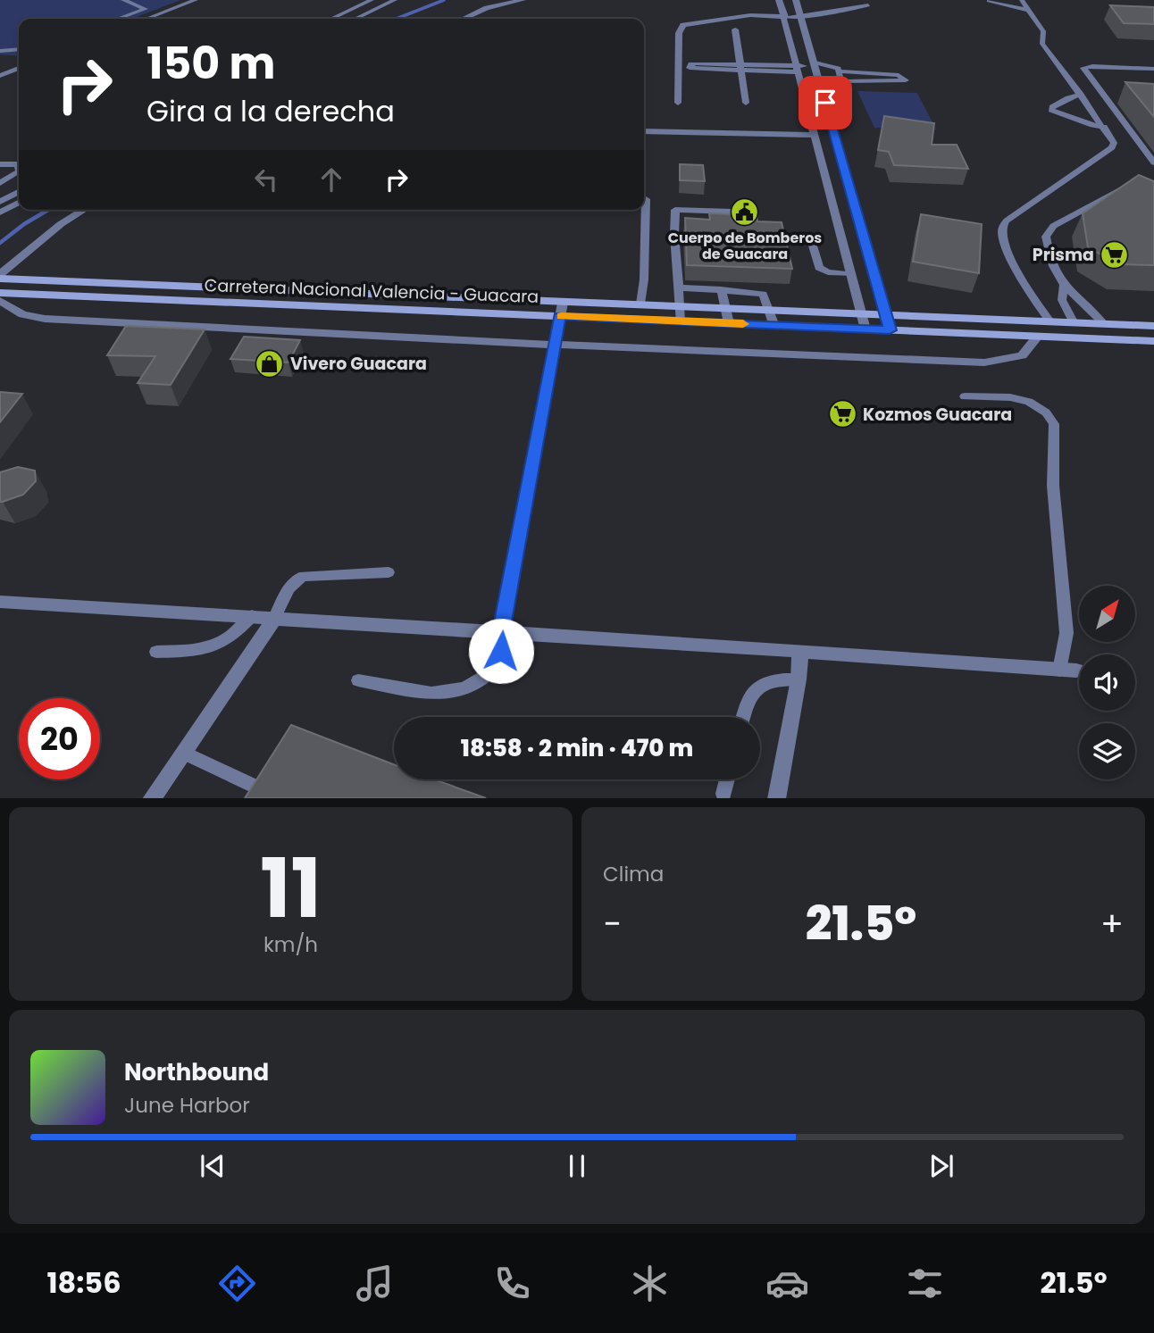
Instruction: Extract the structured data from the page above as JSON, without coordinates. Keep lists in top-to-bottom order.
{
  "streets": {
    "main road": ["Carretera Nacional Valencia - Guacara"]
  },
  "places": {
    "public building": ["Cuerpo de Bomberos de Guacara"],
    "supermarket": ["Prisma", "Kozmos Guacara"],
    "shop": ["Vivero Guacara"]
  },
  "north": "top right",
  "page": {
    "turn": ["150 m", "Gira a la derecha"],
    "limit": "20",
    "trip": "18:58 · 2 min · 470 m",
    "tile": [
      ["11", "km/h"],
      "Clima"
    ],
    "heat": ["−", "21.5°", "+"],
    "song": ["Northbound", "June Harbor"],
    "tabs": ["18:56", "21.5°"]
  }
}
